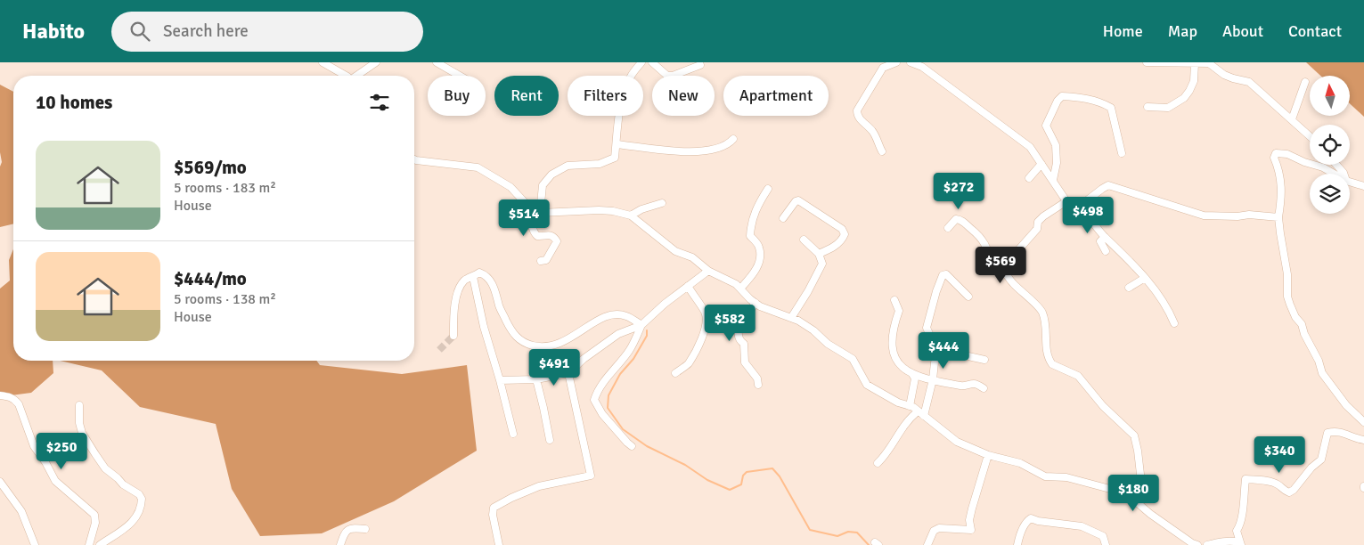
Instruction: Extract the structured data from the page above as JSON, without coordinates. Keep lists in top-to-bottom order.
{
  "north": "top",
  "page": {
    "header": "Habito",
    "search": "Search here",
    "nav": [
      "Home",
      "Map",
      "About",
      "Contact"
    ],
    "chip": [
      "Buy",
      "Rent",
      "Filters",
      "New",
      "Apartment"
    ],
    "heading": "10 homes",
    "list": [
      {
        "name": "$569/mo",
        "note": "5 rooms · 183 m² · House"
      },
      {
        "name": "$444/mo",
        "note": "5 rooms · 138 m² · House"
      }
    ],
    "price": [
      "$272",
      "$498",
      "$514",
      "$569",
      "$582",
      "$444",
      "$491",
      "$250",
      "$340",
      "$180"
    ]
  }
}
